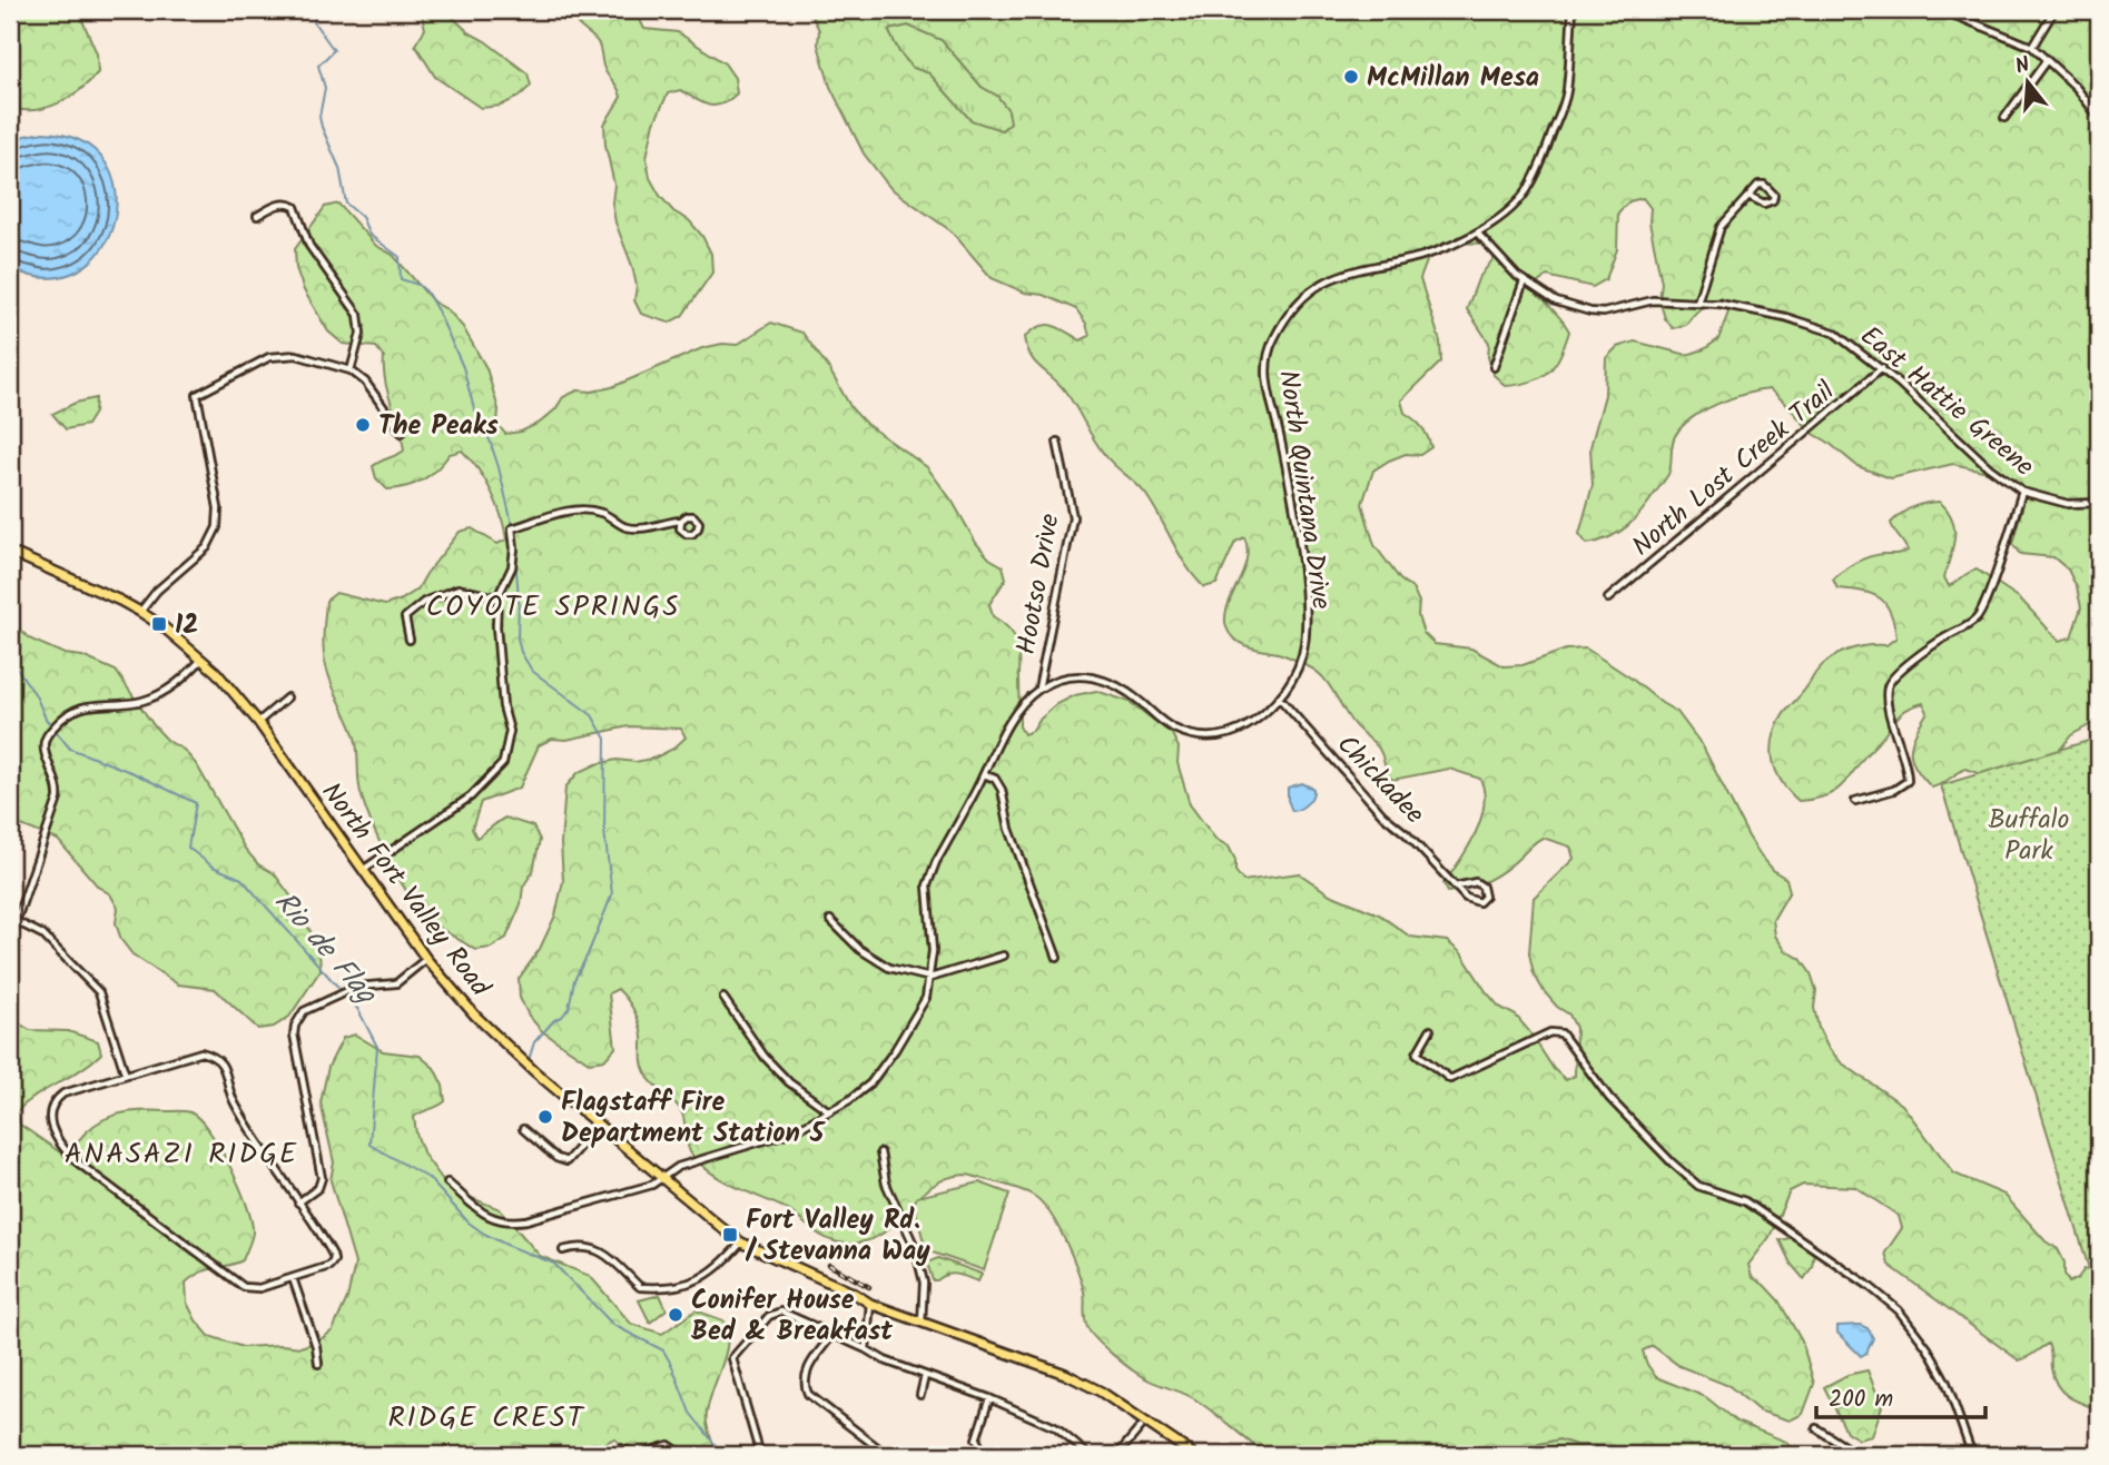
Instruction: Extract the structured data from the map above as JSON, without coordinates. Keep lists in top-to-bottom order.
{
  "streets": {
    "main road": ["North Fort Valley Road"],
    "street": [
      "East Hattie Greene",
      "North Lost Creek Trail",
      "North Quintana Drive",
      "Hootso Drive",
      "Chickadee"
    ]
  },
  "crossings": [
    ["East Hattie Greene", "North Lost Creek Trail"],
    ["East Hattie Greene", "North Quintana Drive"],
    ["North Quintana Drive", "Hootso Drive"],
    ["North Quintana Drive", "Chickadee"],
    ["North Quintana Drive", "North Fort Valley Road"]
  ],
  "districts": ["COYOTE SPRINGS", "ANASAZI RIDGE", "RIDGE CREST"],
  "water": ["Rio de Flag"],
  "parks": ["Buffalo Park"],
  "places": {
    "other": [
      "McMillan Mesa",
      "The Peaks",
      "Flagstaff Fire Department Station 5",
      "Conifer House Bed & Breakfast"
    ],
    "transit": ["12", "Fort Valley Rd. / Stevanna Way"]
  },
  "scale_bar": "200 m",
  "north": "top"
}
